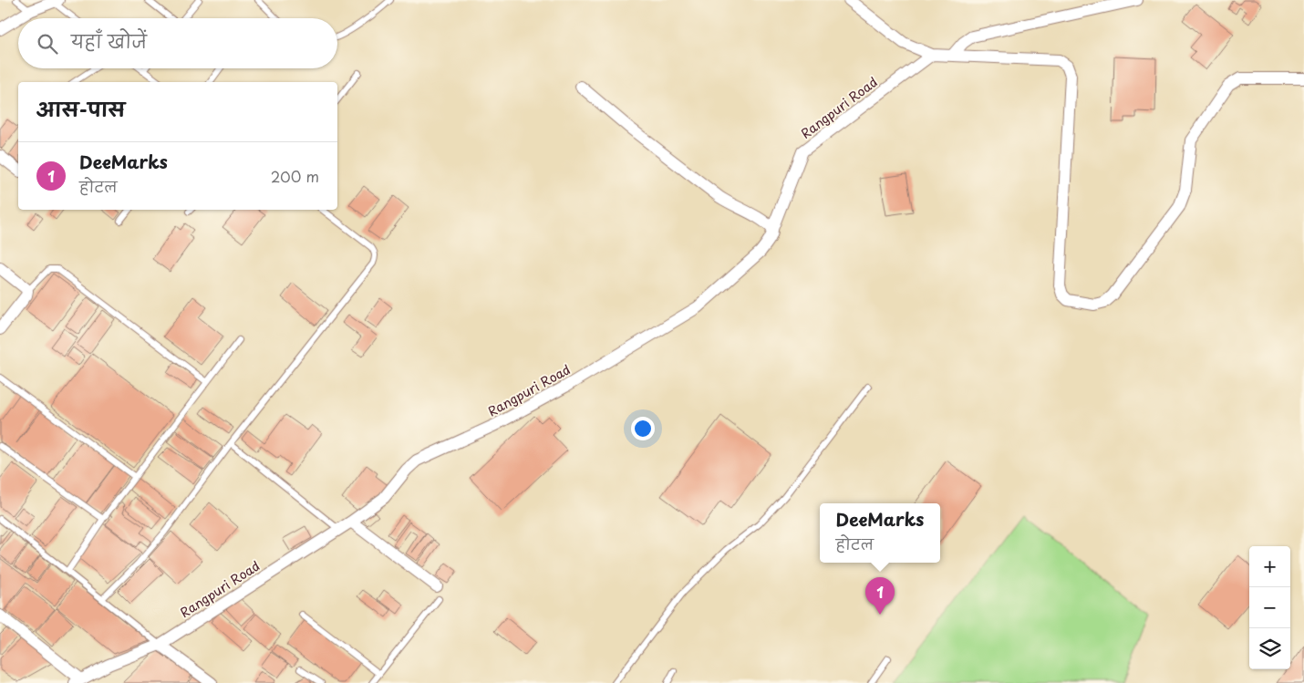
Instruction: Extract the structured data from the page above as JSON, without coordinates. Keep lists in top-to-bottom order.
{
  "streets": {
    "street": ["Rangpuri Road"]
  },
  "page": {
    "search": "यहाँ खोजें",
    "heading": "आस-पास",
    "list": [
      {
        "mark": "1",
        "name": "DeeMarks",
        "note": "होटल",
        "value": "200 m"
      }
    ],
    "popup": ["DeeMarks", "होटल"],
    "map_buttons": ["+", "−"],
    "pins": "1"
  }
}
